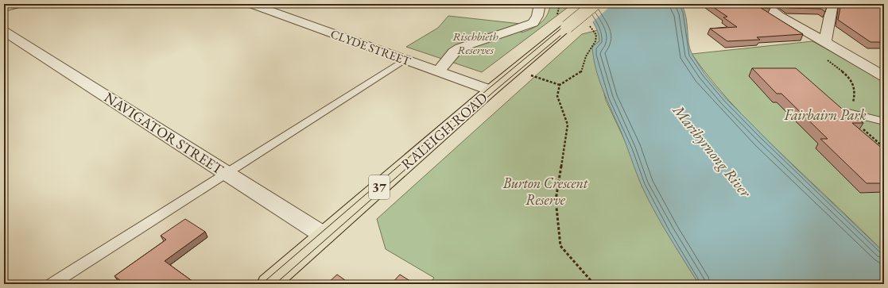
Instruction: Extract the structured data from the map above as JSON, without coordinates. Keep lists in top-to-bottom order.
{
  "streets": {
    "main road": ["RALEIGH ROAD", "37"],
    "street": ["CLYDE STREET", "NAVIGATOR STREET"]
  },
  "crossings": [
    ["CLYDE STREET", "RALEIGH ROAD"],
    ["CLYDE STREET", "37"],
    ["RALEIGH ROAD", "NAVIGATOR STREET"],
    ["RALEIGH ROAD", "37"]
  ],
  "water": ["Maribyrnong River"],
  "parks": ["Rischbieth Reserves", "Fairbairn Park", "Burton Crescent Reserve"]
}
